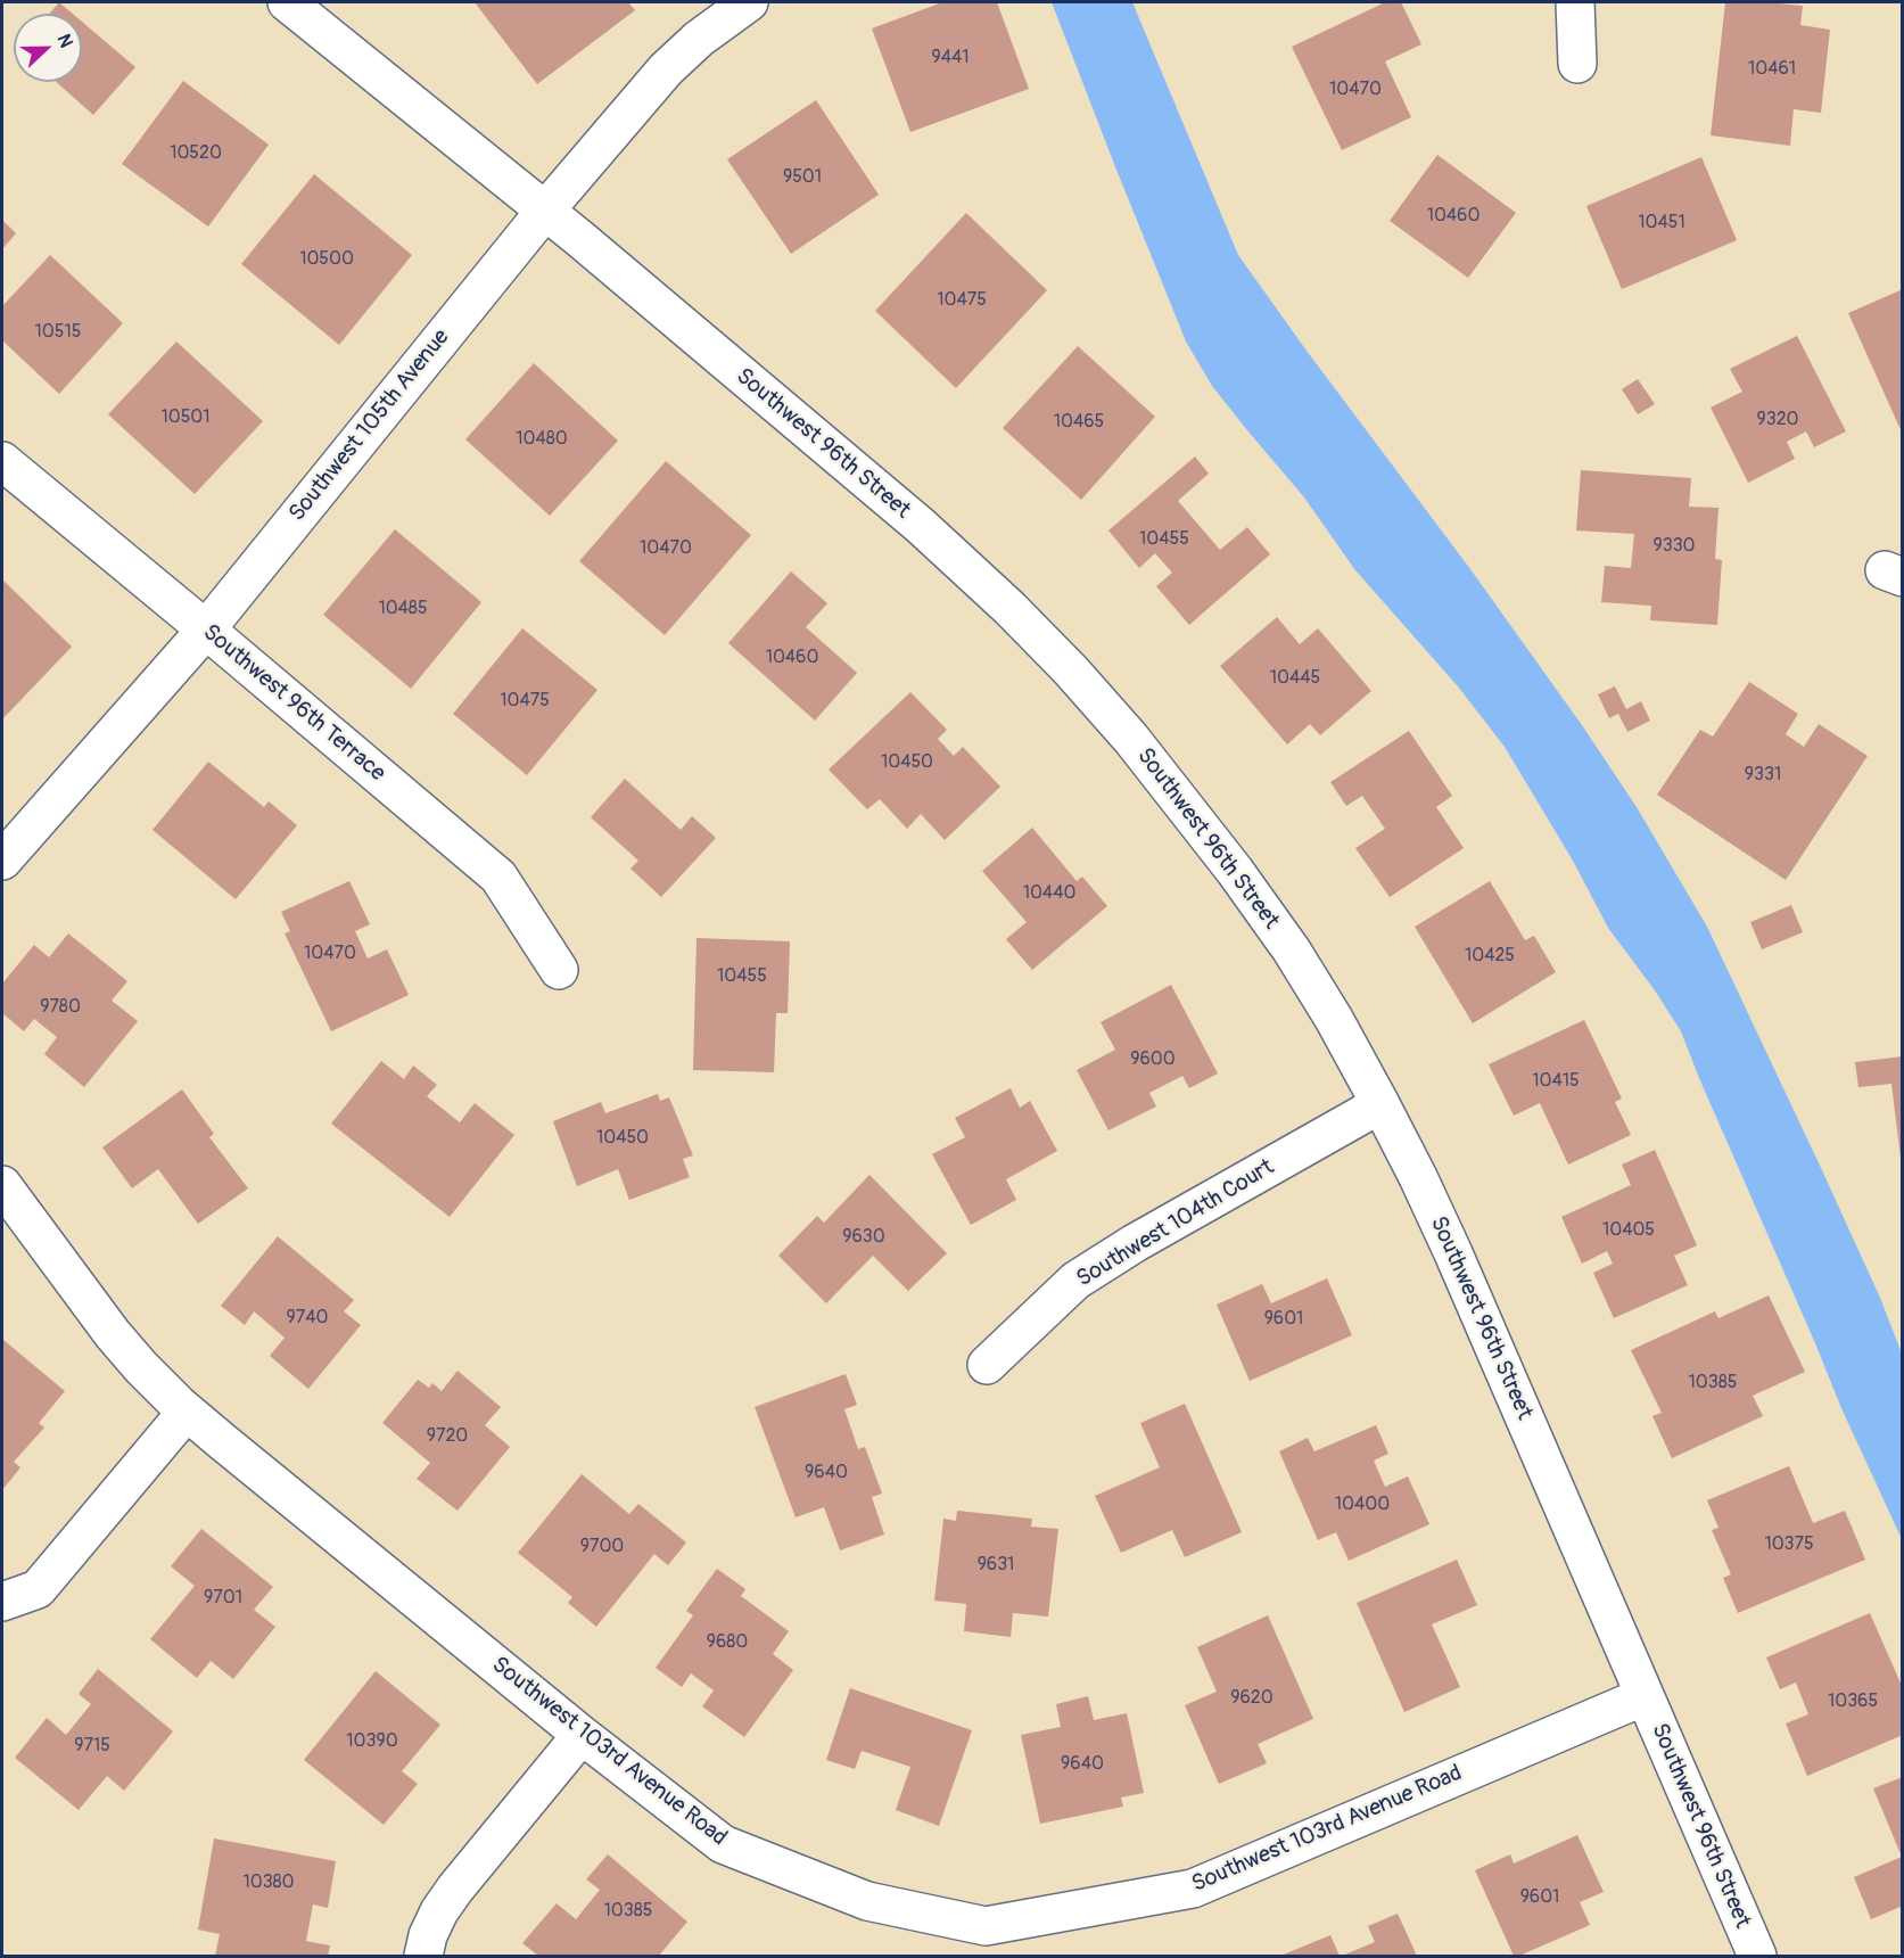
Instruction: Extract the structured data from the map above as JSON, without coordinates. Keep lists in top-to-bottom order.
{
  "streets": {
    "street": [
      "Southwest 105th Avenue",
      "Southwest 96th Street",
      "Southwest 96th Terrace",
      "Southwest 104th Court",
      "Southwest 103rd Avenue Road"
    ]
  },
  "crossings": [
    ["Southwest 105th Avenue", "Southwest 96th Street"],
    ["Southwest 105th Avenue", "Southwest 96th Terrace"],
    ["Southwest 96th Street", "Southwest 104th Court"],
    ["Southwest 96th Street", "Southwest 103rd Avenue Road"]
  ],
  "house_numbers": [
    "9441",
    "10461",
    "10470",
    "10520",
    "9501",
    "10460",
    "10451",
    "10500",
    "10475",
    "10515",
    "10501",
    "9320",
    "10465",
    "10480",
    "10455",
    "9330",
    "10470",
    "10485",
    "10460",
    "10445",
    "10475",
    "10450",
    "9331",
    "10440",
    "10470",
    "10425",
    "10455",
    "9780",
    "9600",
    "10415",
    "10450",
    "10405",
    "9630",
    "9740",
    "9601",
    "10385",
    "9720",
    "9640",
    "10400",
    "10375",
    "9700",
    "9631",
    "9701",
    "9680",
    "9620",
    "10365",
    "10390",
    "9715",
    "9640",
    "10380",
    "9601",
    "10385"
  ],
  "north": "right"
}
